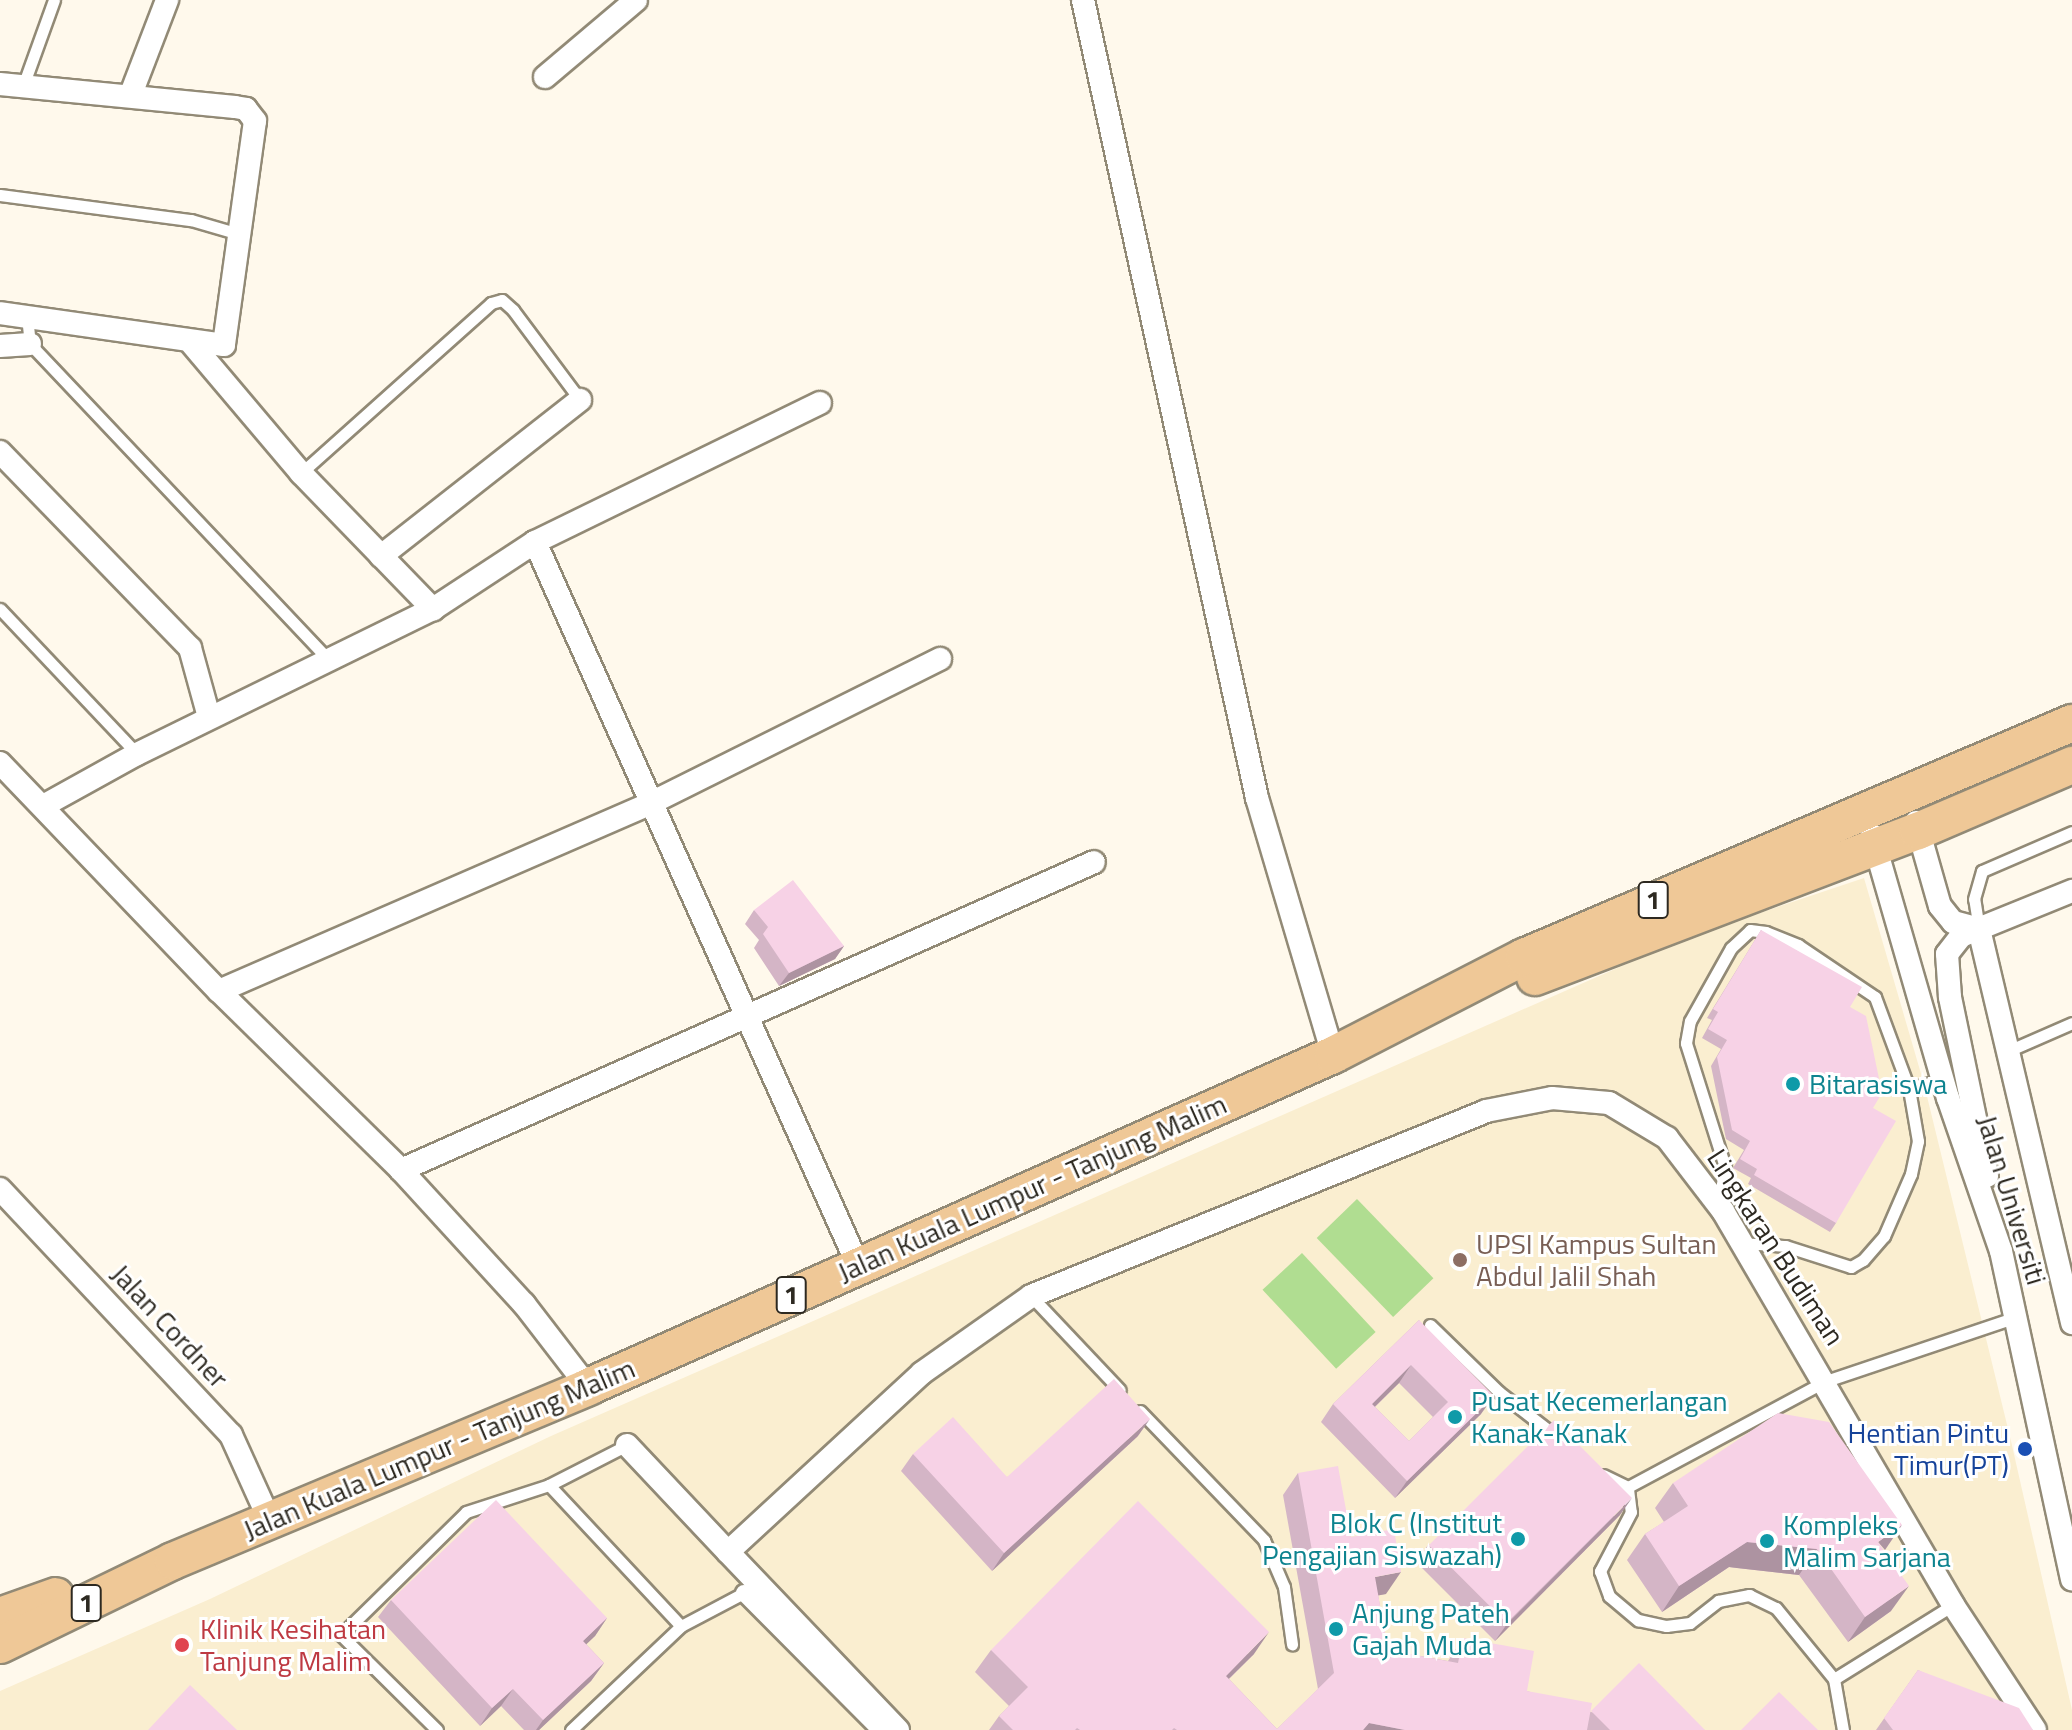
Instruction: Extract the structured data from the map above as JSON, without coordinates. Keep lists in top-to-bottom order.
{
  "streets": {
    "main road": ["1", "Jalan Kuala Lumpur - Tanjung Malim"],
    "street": ["Jalan Universiti", "Lingkaran Budiman", "Jalan Cordner"]
  },
  "crossings": [
    ["1", "Jalan Kuala Lumpur - Tanjung Malim"],
    ["Jalan Kuala Lumpur - Tanjung Malim", "Jalan Universiti"],
    ["Jalan Kuala Lumpur - Tanjung Malim", "Jalan Cordner"]
  ],
  "places": [
    "Bitarasiswa",
    "UPSI Kampus Sultan Abdul Jalil Shah",
    "Pusat Kecemerlangan Kanak-Kanak",
    "Hentian Pintu Timur(PT)",
    "Blok C (Institut Pengajian Siswazah)",
    "Kompleks Malim Sarjana",
    "Anjung Pateh Gajah Muda",
    "Klinik Kesihatan Tanjung Malim"
  ]
}
